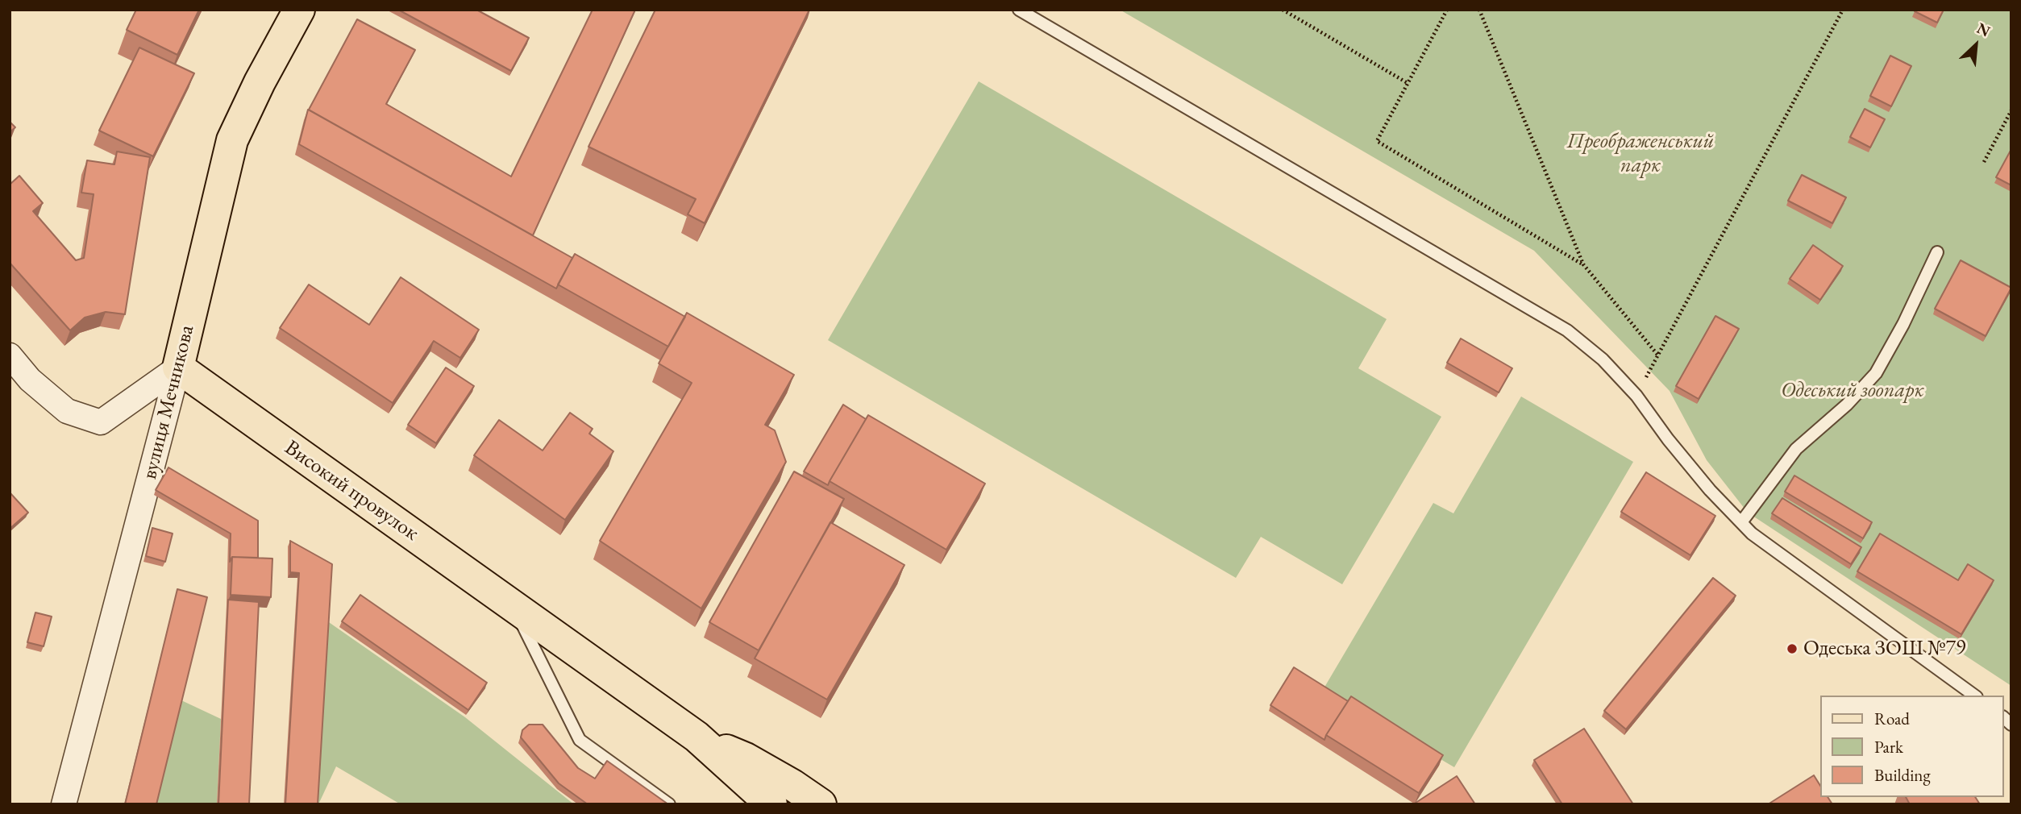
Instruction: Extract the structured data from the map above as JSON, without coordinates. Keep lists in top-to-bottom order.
{
  "streets": {
    "main road": ["вулиця Мечникова", "Високий провулок"]
  },
  "crossings": [
    ["вулиця Мечникова", "Високий провулок"]
  ],
  "parks": ["Преображенський парк", "Одеський зоопарк"],
  "places": ["Одеська ЗОШ №79"],
  "legend": ["Road", "Park", "Building"],
  "north": "top right"
}
